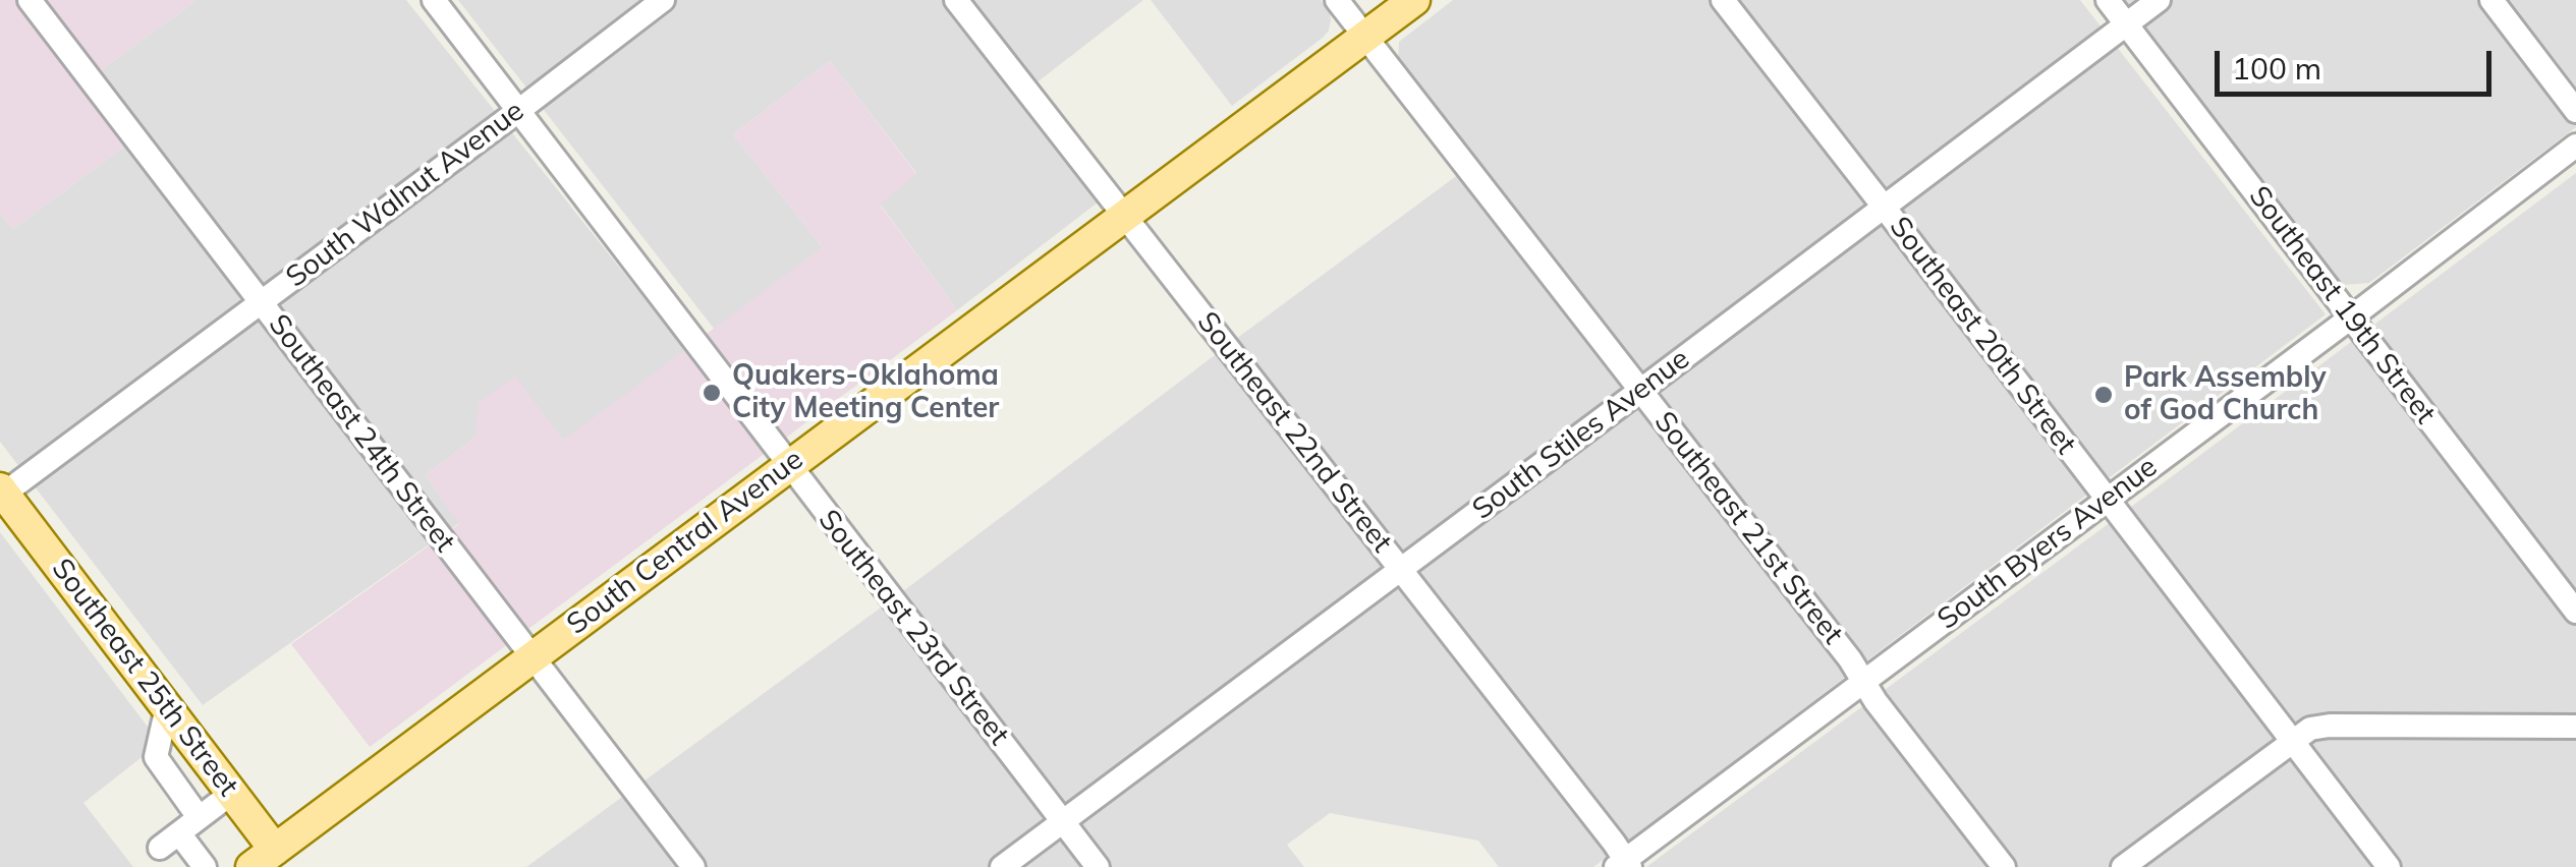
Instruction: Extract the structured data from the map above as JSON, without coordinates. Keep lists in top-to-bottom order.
{
  "streets": {
    "main road": ["South Central Avenue", "Southeast 25th Street"],
    "street": [
      "South Walnut Avenue",
      "Southeast 19th Street",
      "Southeast 20th Street",
      "Southeast 22nd Street",
      "Southeast 24th Street",
      "South Stiles Avenue",
      "Southeast 21st Street",
      "South Byers Avenue",
      "Southeast 23rd Street"
    ]
  },
  "crossings": [
    ["South Walnut Avenue", "Southeast 24th Street"],
    ["South Walnut Avenue", "Southeast 23rd Street"],
    ["South Walnut Avenue", "Southeast 25th Street"],
    ["Southeast 19th Street", "South Stiles Avenue"],
    ["Southeast 19th Street", "South Byers Avenue"],
    ["Southeast 20th Street", "South Stiles Avenue"],
    ["Southeast 20th Street", "South Byers Avenue"],
    ["Southeast 22nd Street", "South Stiles Avenue"],
    ["Southeast 22nd Street", "South Central Avenue"],
    ["Southeast 22nd Street", "South Byers Avenue"],
    ["Southeast 24th Street", "South Central Avenue"],
    ["South Stiles Avenue", "Southeast 21st Street"],
    ["South Stiles Avenue", "Southeast 23rd Street"],
    ["Southeast 21st Street", "South Central Avenue"],
    ["Southeast 21st Street", "South Byers Avenue"],
    ["South Central Avenue", "Southeast 23rd Street"],
    ["South Central Avenue", "Southeast 25th Street"]
  ],
  "places": ["Quakers-Oklahoma City Meeting Center", "Park Assembly of God Church"],
  "scale_bar": "100 m"
}
